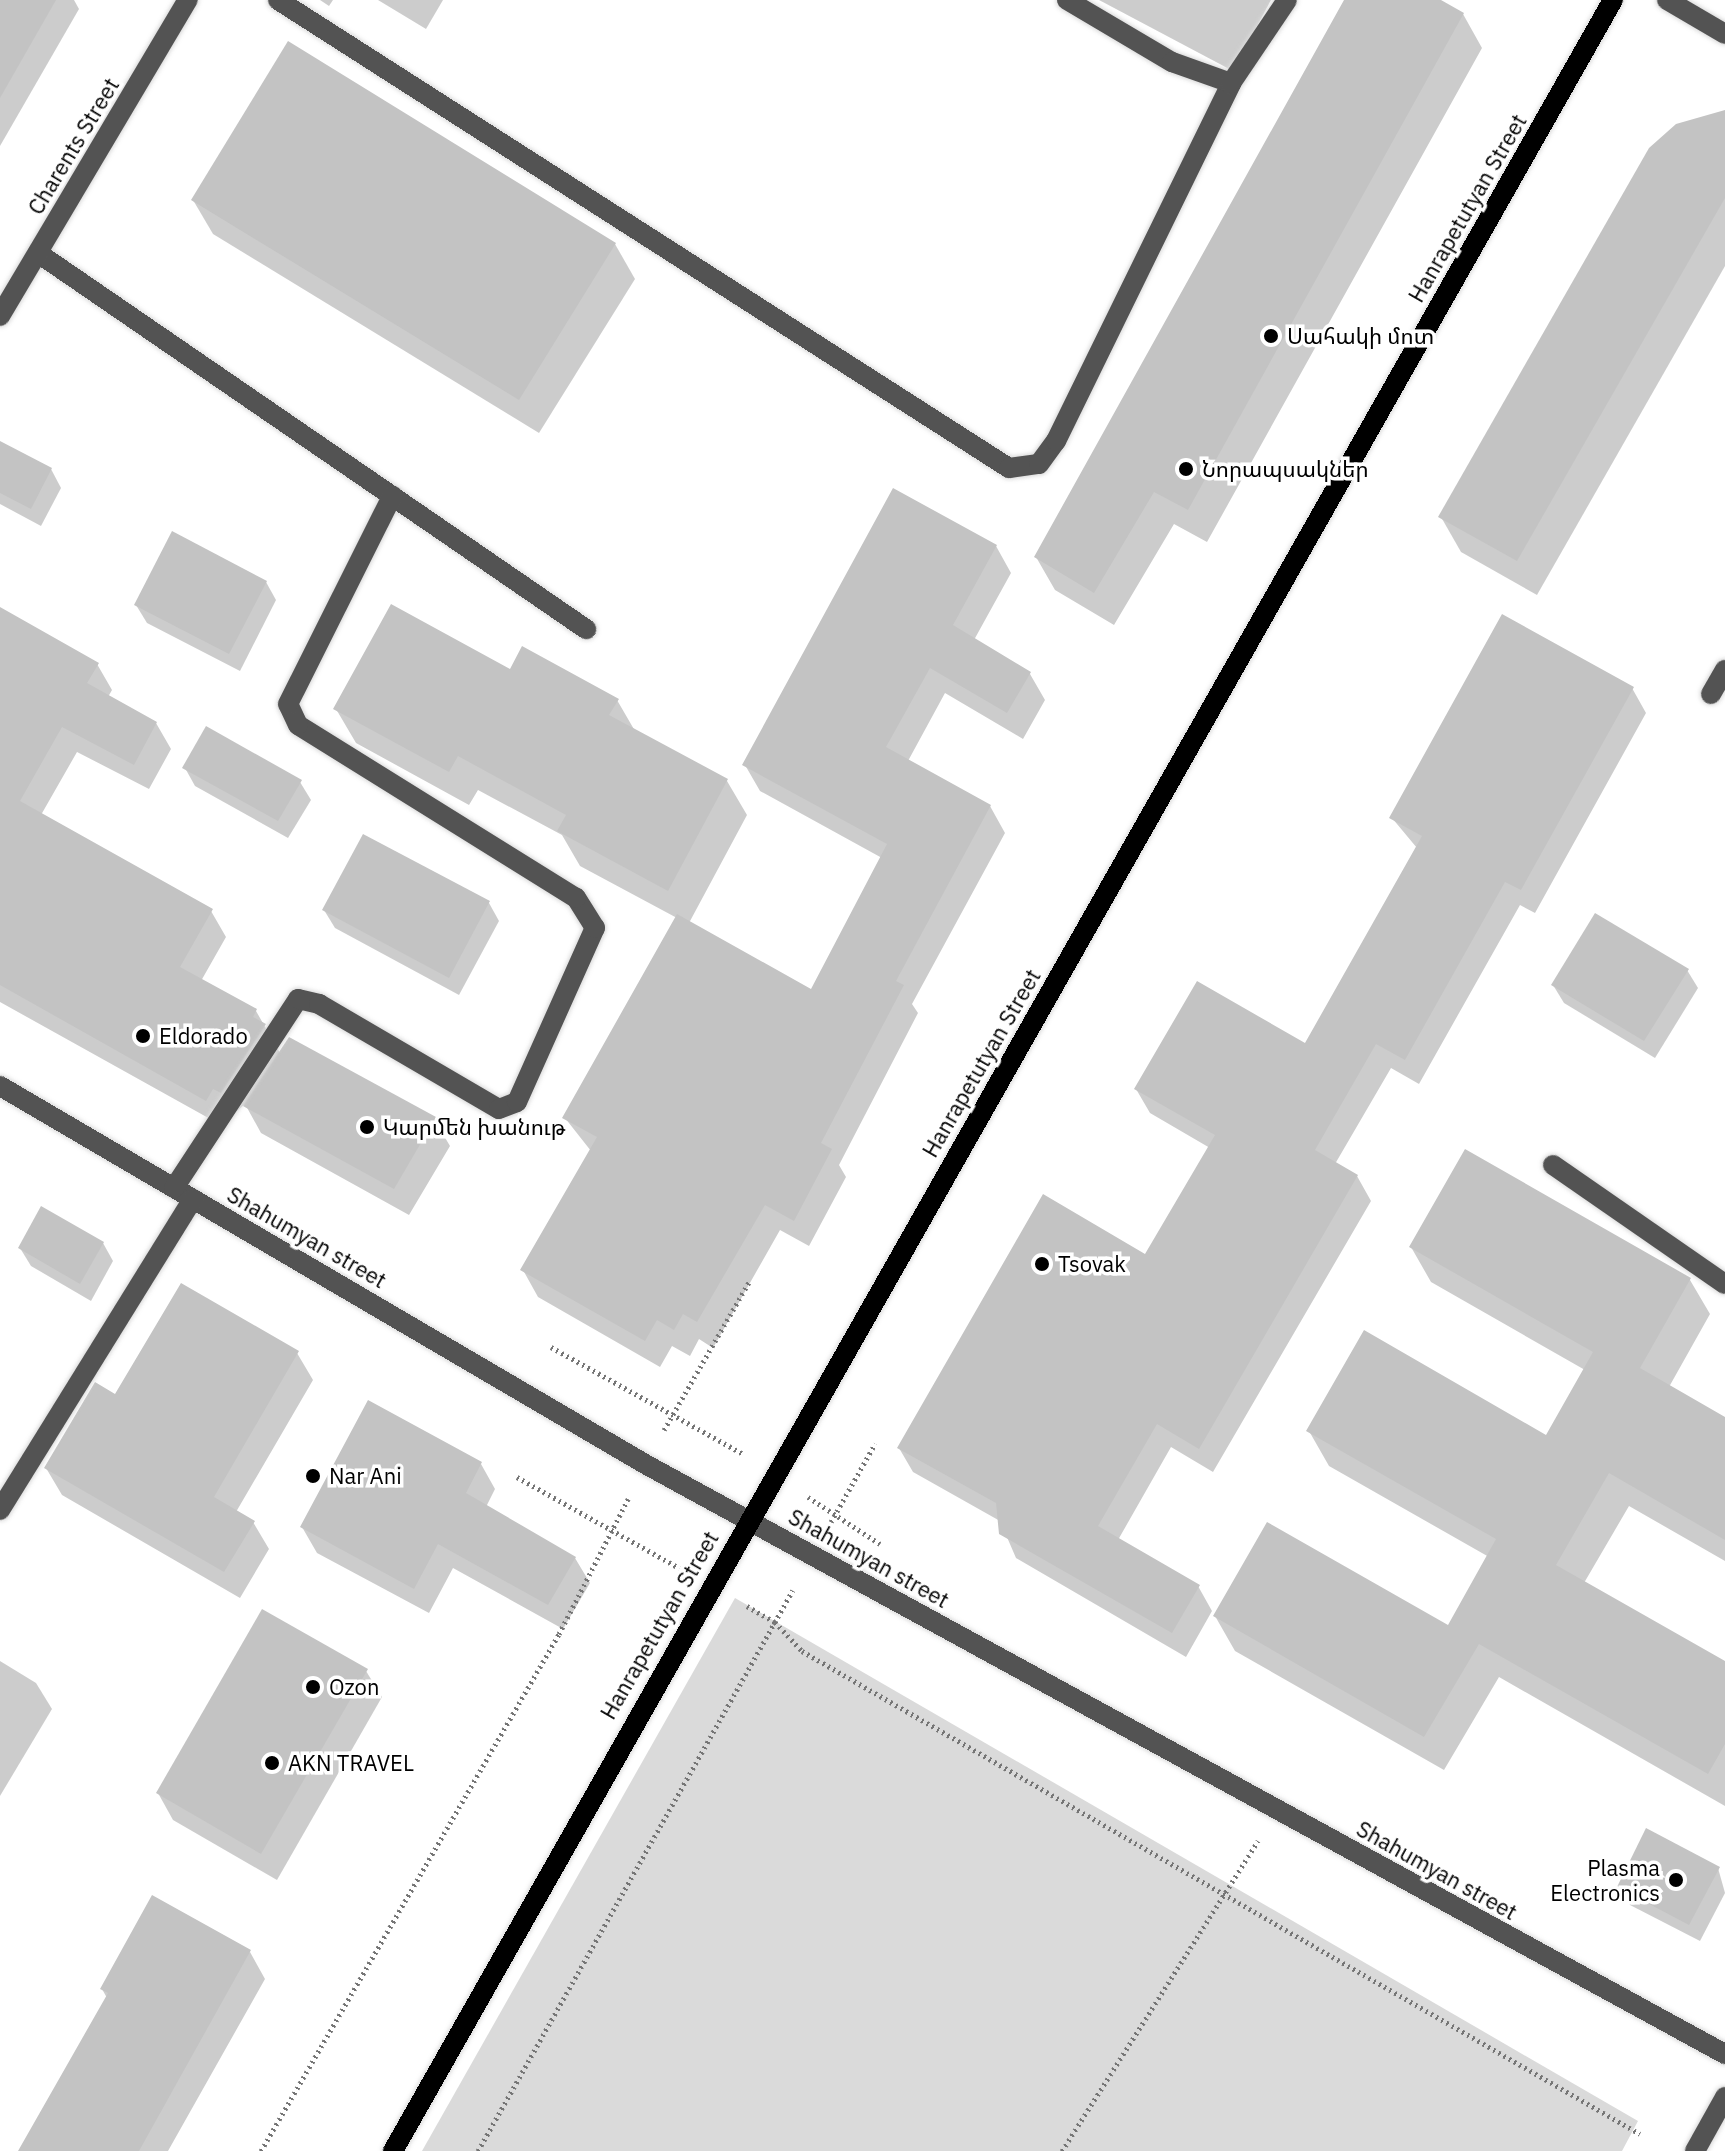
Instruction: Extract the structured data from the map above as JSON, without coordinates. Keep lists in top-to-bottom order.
{
  "streets": {
    "main road": ["Hanrapetutyan Street"],
    "street": ["Charents Street", "Shahumyan street"]
  },
  "crossings": [
    ["Hanrapetutyan Street", "Shahumyan street"]
  ],
  "places": [
    "Սահակի մոտ",
    "Նորապսակներ",
    "Eldorado",
    "Կարմեն խանութ",
    "Tsovak",
    "Nar Ani",
    "Ozon",
    "AKN TRAVEL",
    "Plasma Electronics"
  ]
}
